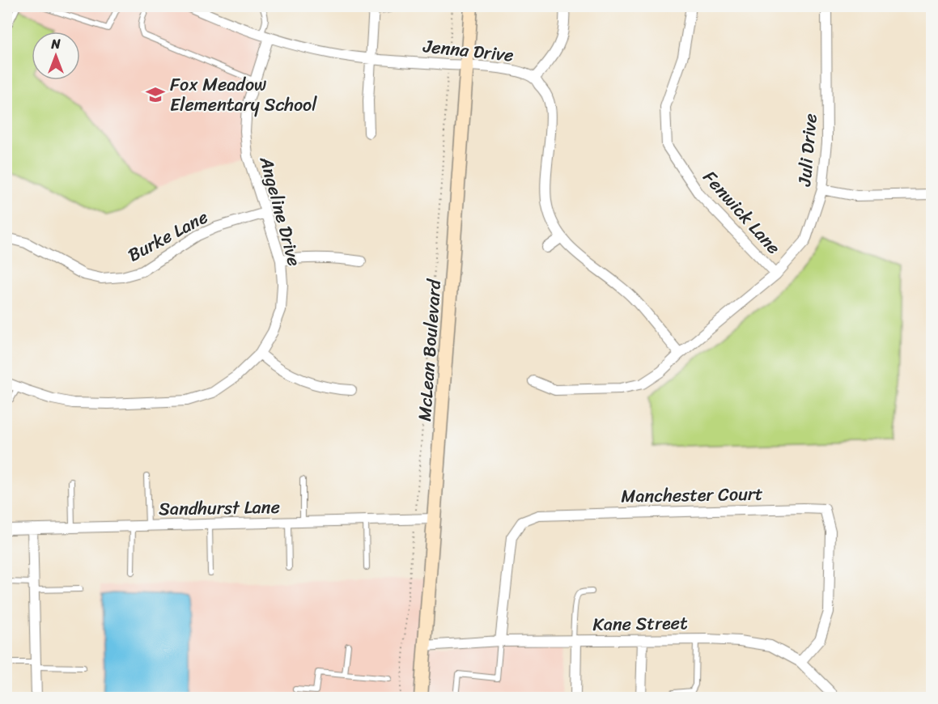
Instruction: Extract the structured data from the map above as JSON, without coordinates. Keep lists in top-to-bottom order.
{
  "streets": {
    "main road": ["McLean Boulevard"],
    "street": [
      "Jenna Drive",
      "Juli Drive",
      "Angeline Drive",
      "Fenwick Lane",
      "Burke Lane",
      "Manchester Court",
      "Sandhurst Lane",
      "Kane Street"
    ]
  },
  "crossings": [
    ["Jenna Drive", "Juli Drive"],
    ["Jenna Drive", "Angeline Drive"],
    ["Jenna Drive", "McLean Boulevard"],
    ["Juli Drive", "Fenwick Lane"],
    ["Angeline Drive", "Burke Lane"],
    ["McLean Boulevard", "Sandhurst Lane"],
    ["McLean Boulevard", "Kane Street"],
    ["Manchester Court", "Kane Street"]
  ],
  "places": {
    "school or university": ["Fox Meadow Elementary School"]
  },
  "north": "top"
}
